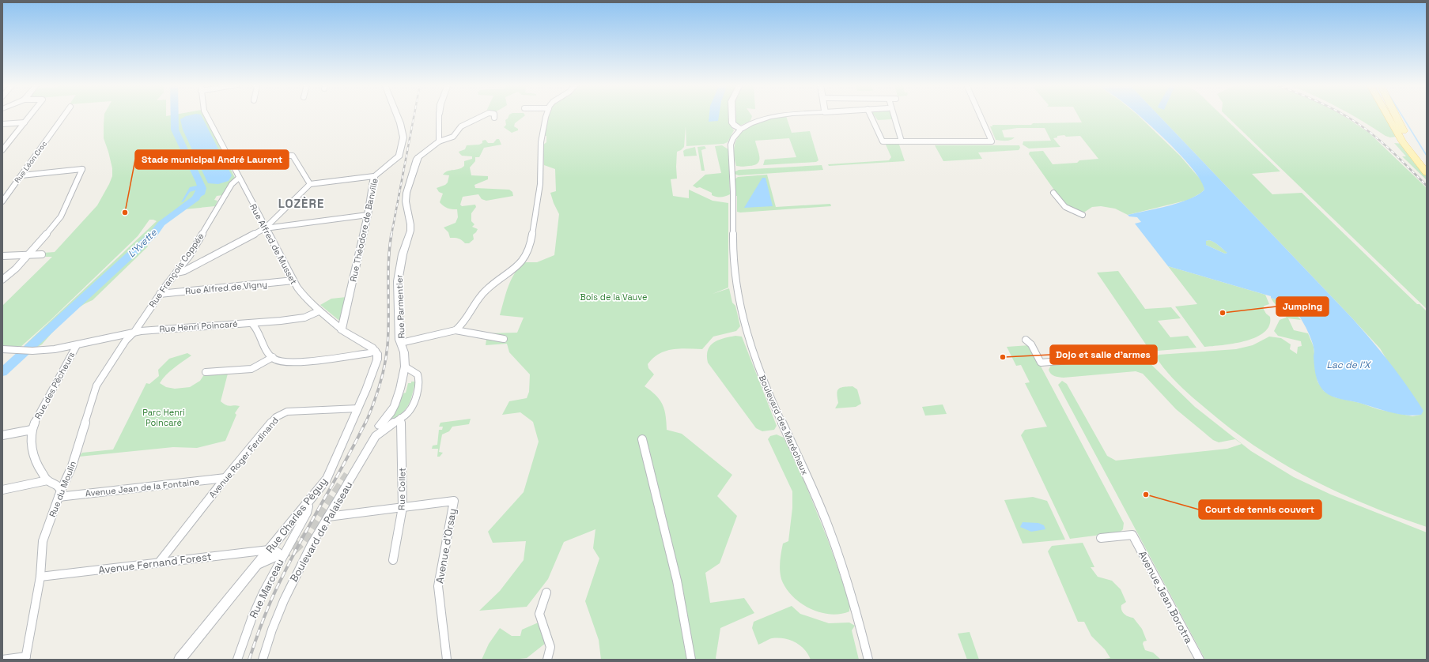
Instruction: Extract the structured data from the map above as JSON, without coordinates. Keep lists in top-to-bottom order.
{
  "streets": {
    "street": [
      "Rue Léon Croc",
      "Rue Théodore de Banville",
      "Rue Alfred de Musset",
      "Rue François Coppée",
      "Rue Alfred de Vigny",
      "Rue Parmentier",
      "Rue Henri Poincaré",
      "Rue des Pêcheurs",
      "Boulevard des Maréchaux",
      "Avenue Roger Ferdinand",
      "Avenue Jean de la Fontaine",
      "Rue du Moulin",
      "Rue Collet",
      "Rue Charles Péguy",
      "Boulevard de Palaiseau",
      "Avenue d'Orsay",
      "Avenue Fernand Forest",
      "Rue Marceau",
      "Avenue Jean Borotra"
    ]
  },
  "crossings": [
    ["Rue Théodore de Banville", "Rue Alfred de Musset"],
    ["Rue Alfred de Musset", "Rue François Coppée"],
    ["Rue Alfred de Musset", "Rue Alfred de Vigny"],
    ["Rue Alfred de Musset", "Rue Henri Poincaré"],
    ["Rue Alfred de Musset", "Rue Charles Péguy"],
    ["Rue François Coppée", "Rue Alfred de Vigny"],
    ["Rue François Coppée", "Rue Henri Poincaré"],
    ["Rue François Coppée", "Rue du Moulin"],
    ["Rue Parmentier", "Boulevard de Palaiseau"],
    ["Rue Henri Poincaré", "Rue des Pêcheurs"],
    ["Rue Henri Poincaré", "Rue du Moulin"],
    ["Rue des Pêcheurs", "Avenue Jean de la Fontaine"],
    ["Rue des Pêcheurs", "Rue du Moulin"],
    ["Avenue Roger Ferdinand", "Avenue Jean de la Fontaine"],
    ["Avenue Roger Ferdinand", "Rue Charles Péguy"],
    ["Avenue Roger Ferdinand", "Avenue Fernand Forest"],
    ["Avenue Jean de la Fontaine", "Rue du Moulin"],
    ["Rue du Moulin", "Avenue Fernand Forest"],
    ["Rue Collet", "Boulevard de Palaiseau"],
    ["Rue Collet", "Avenue d'Orsay"],
    ["Rue Charles Péguy", "Avenue Fernand Forest"],
    ["Rue Charles Péguy", "Rue Marceau"],
    ["Boulevard de Palaiseau", "Avenue d'Orsay"]
  ],
  "districts": ["LOZÈRE"],
  "water": ["L'Yvette", "Lac de l'X"],
  "parks": ["Bois de la Vauve", "Parc Henri Poincaré"],
  "places": [
    "Stade municipal André Laurent",
    "Jumping",
    "Dojo et salle d'armes",
    "Court de tennis couvert"
  ]
}
